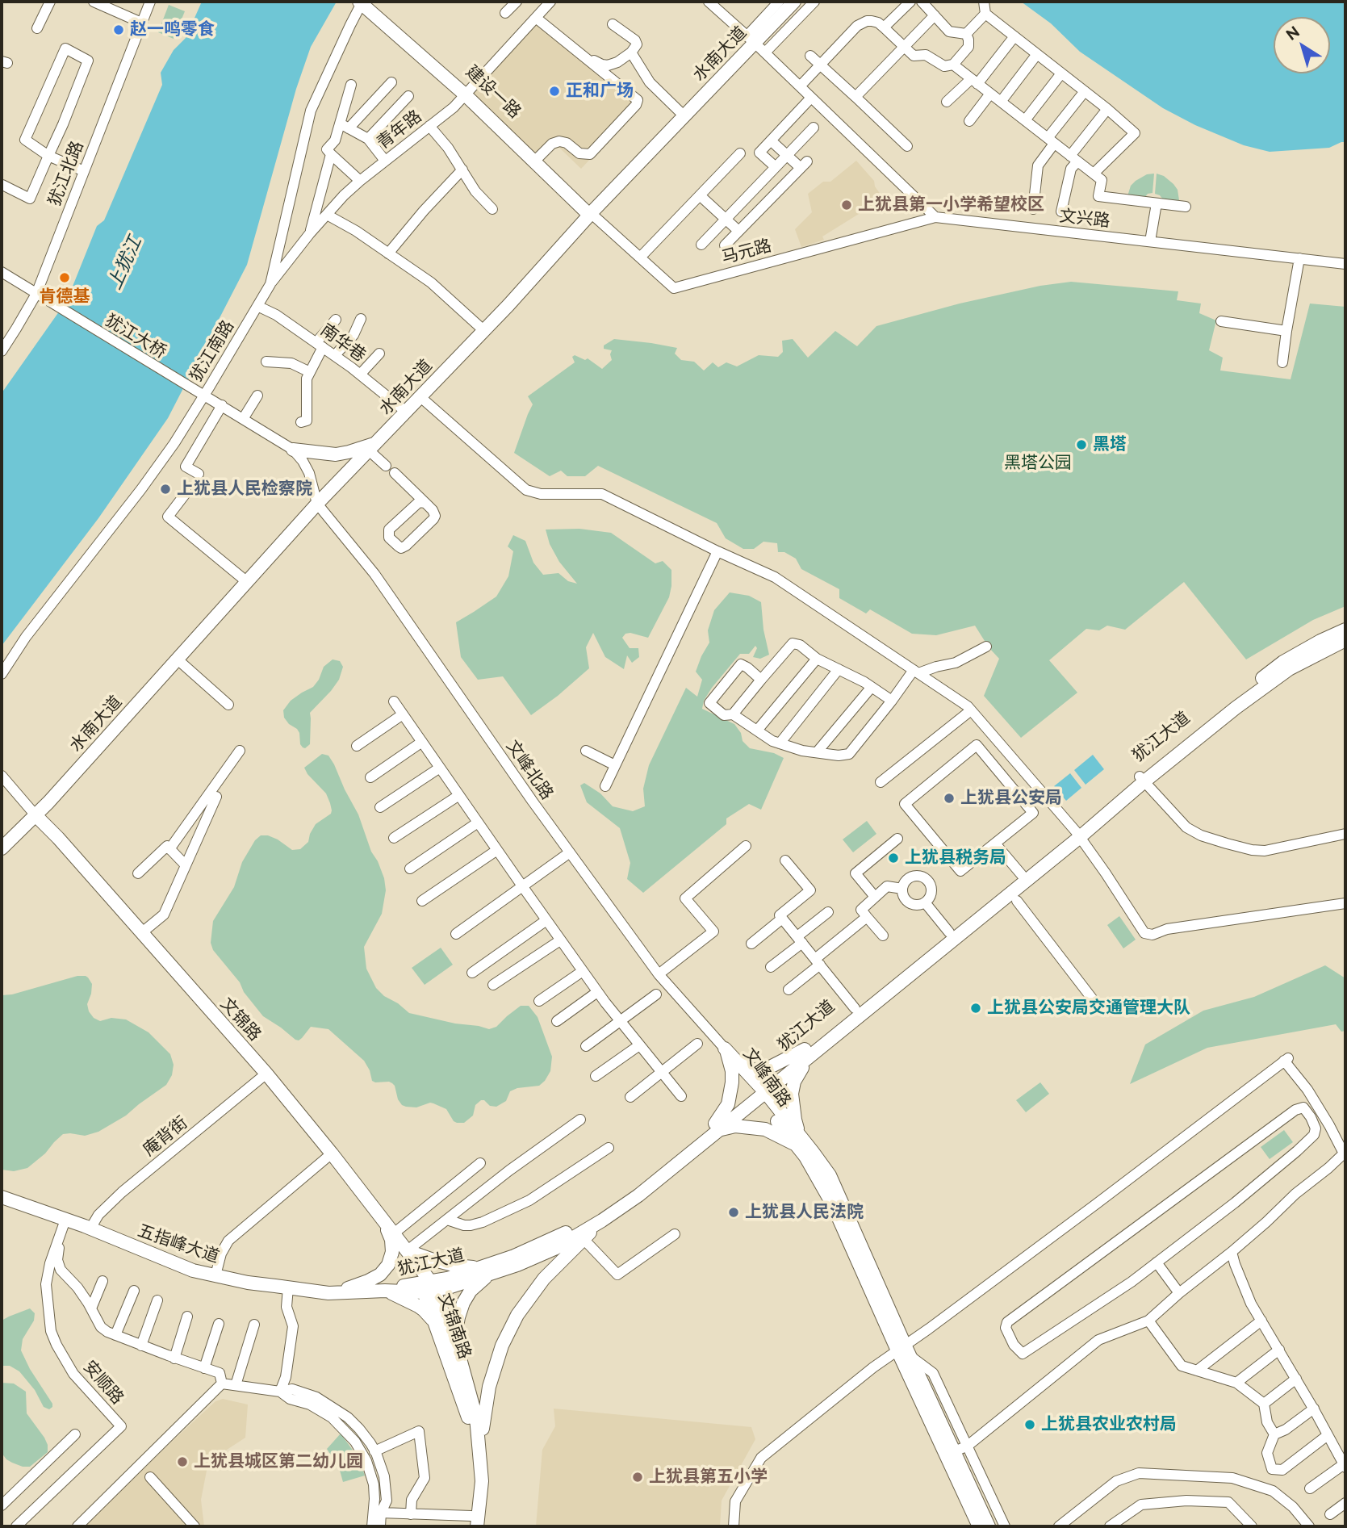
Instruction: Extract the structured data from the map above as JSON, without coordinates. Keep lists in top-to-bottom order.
{
  "streets": {
    "main road": [
      "水南大道",
      "建设一路",
      "犹江大道",
      "文锦路",
      "文峰南路",
      "五指峰大道",
      "文锦南路"
    ],
    "street": [
      "青年路",
      "犹江北路",
      "文兴路",
      "马元路",
      "犹江大桥",
      "南华巷",
      "犹江南路",
      "文峰北路",
      "庵背街",
      "安顺路"
    ]
  },
  "crossings": [
    ["水南大道", "建设一路"],
    ["水南大道", "马元路"],
    ["水南大道", "南华巷"],
    ["水南大道", "文峰北路"],
    ["水南大道", "文锦路"],
    ["建设一路", "青年路"],
    ["建设一路", "马元路"],
    ["建设一路", "犹江南路"],
    ["青年路", "犹江南路"],
    ["犹江北路", "犹江大桥"],
    ["文兴路", "马元路"],
    ["犹江大桥", "犹江南路"],
    ["南华巷", "犹江南路"],
    ["犹江大道", "文峰南路"],
    ["犹江大道", "五指峰大道"],
    ["犹江大道", "文锦南路"],
    ["文峰北路", "文峰南路"],
    ["文锦路", "庵背街"],
    ["文锦路", "文锦南路"],
    ["庵背街", "五指峰大道"],
    ["五指峰大道", "安顺路"]
  ],
  "water": ["上犹江"],
  "parks": ["黑塔公园"],
  "places": [
    "赵一鸣零食",
    "正和广场",
    "上犹县第一小学希望校区",
    "肯德基",
    "黑塔",
    "上犹县人民检察院",
    "上犹县公安局",
    "上犹县税务局",
    "上犹县公安局交通管理大队",
    "上犹县人民法院",
    "上犹县农业农村局",
    "上犹县城区第二幼儿园",
    "上犹县第五小学"
  ],
  "north": "top left"
}
